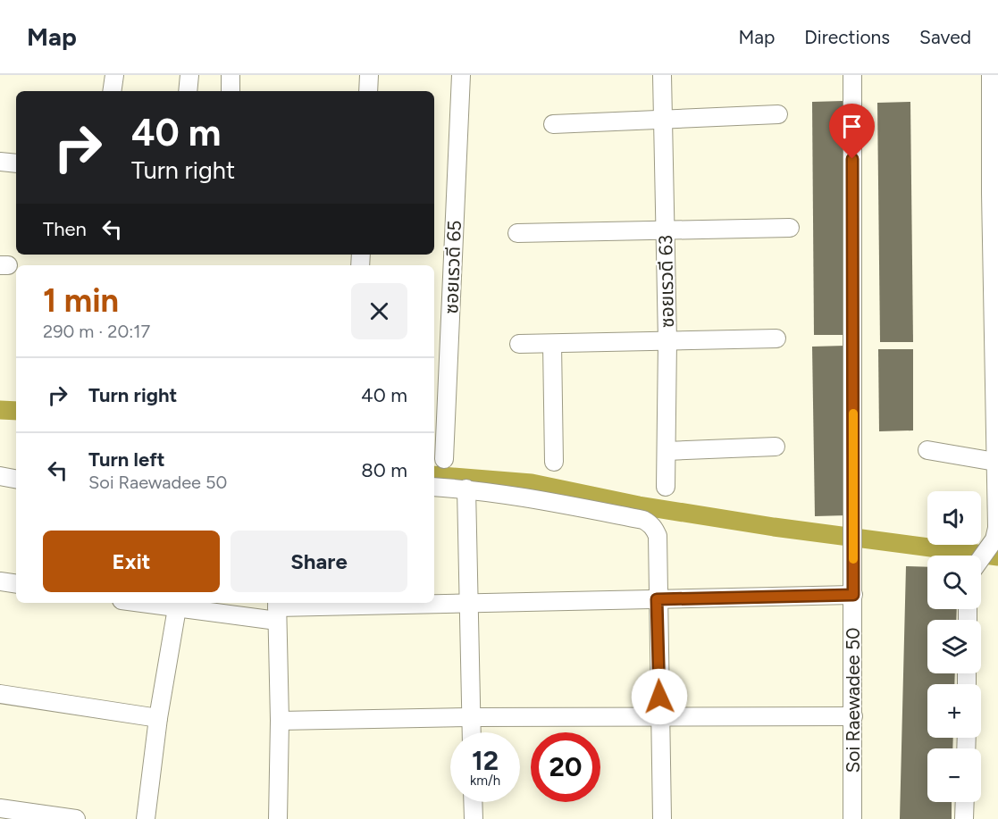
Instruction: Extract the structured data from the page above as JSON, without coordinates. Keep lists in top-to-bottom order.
{
  "streets": {
    "street": ["ซอยเรวดี 65", "ซอยเรวดี 63", "Soi Raewadee 50"]
  },
  "page": {
    "header": "Map",
    "nav": ["Map", "Directions", "Saved"],
    "turn": ["40 m", "Turn right"],
    "then": "Then",
    "heading": ["1 min", "290 m · 20:17"],
    "list": [
      {
        "name": "Turn right",
        "value": "40 m"
      },
      {
        "name": "Turn left",
        "note": "Soi Raewadee 50",
        "value": "80 m"
      }
    ],
    "map_buttons": ["+", "−"],
    "buttons": ["Exit", "Share"],
    "speed": "12 km/h",
    "limit": "20"
  }
}
